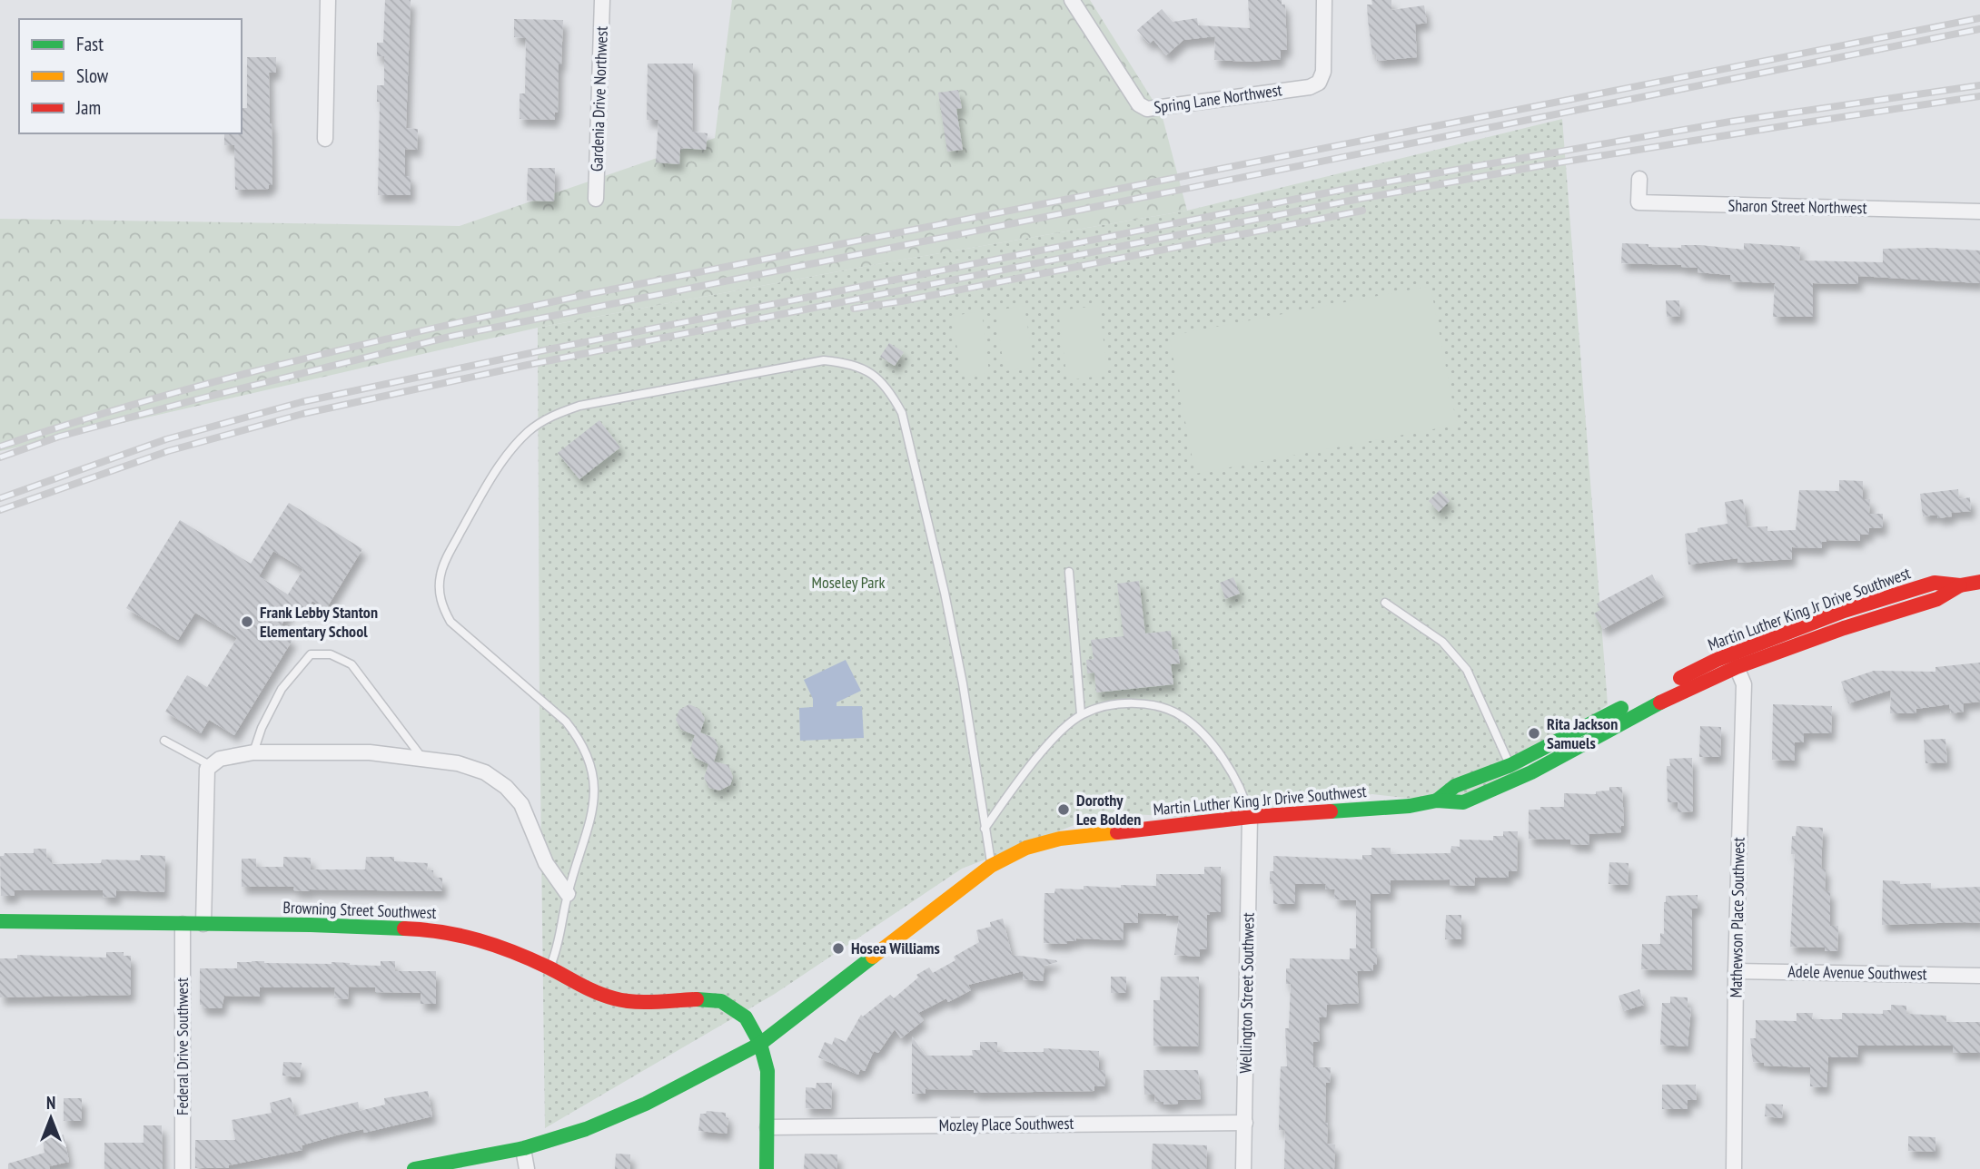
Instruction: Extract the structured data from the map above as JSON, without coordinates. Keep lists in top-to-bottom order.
{
  "streets": {
    "main road": ["Martin Luther King Jr Drive Southwest", "Browning Street Southwest"],
    "street": [
      "Gardenia Drive Northwest",
      "Spring Lane Northwest",
      "Sharon Street Northwest",
      "Mathewson Place Southwest",
      "Adele Avenue Southwest",
      "Wellington Street Southwest",
      "Federal Drive Southwest",
      "Mozley Place Southwest"
    ]
  },
  "crossings": [
    ["Martin Luther King Jr Drive Southwest", "Browning Street Southwest"],
    ["Martin Luther King Jr Drive Southwest", "Mathewson Place Southwest"],
    ["Martin Luther King Jr Drive Southwest", "Wellington Street Southwest"],
    ["Browning Street Southwest", "Federal Drive Southwest"],
    ["Browning Street Southwest", "Mozley Place Southwest"],
    ["Mathewson Place Southwest", "Adele Avenue Southwest"],
    ["Wellington Street Southwest", "Mozley Place Southwest"]
  ],
  "parks": ["Moseley Park"],
  "places": [
    "Frank Lebby Stanton Elementary School",
    "Rita Jackson Samuels",
    "Dorothy Lee Bolden",
    "Hosea Williams"
  ],
  "legend": ["Fast", "Slow", "Jam"],
  "north": "top"
}
